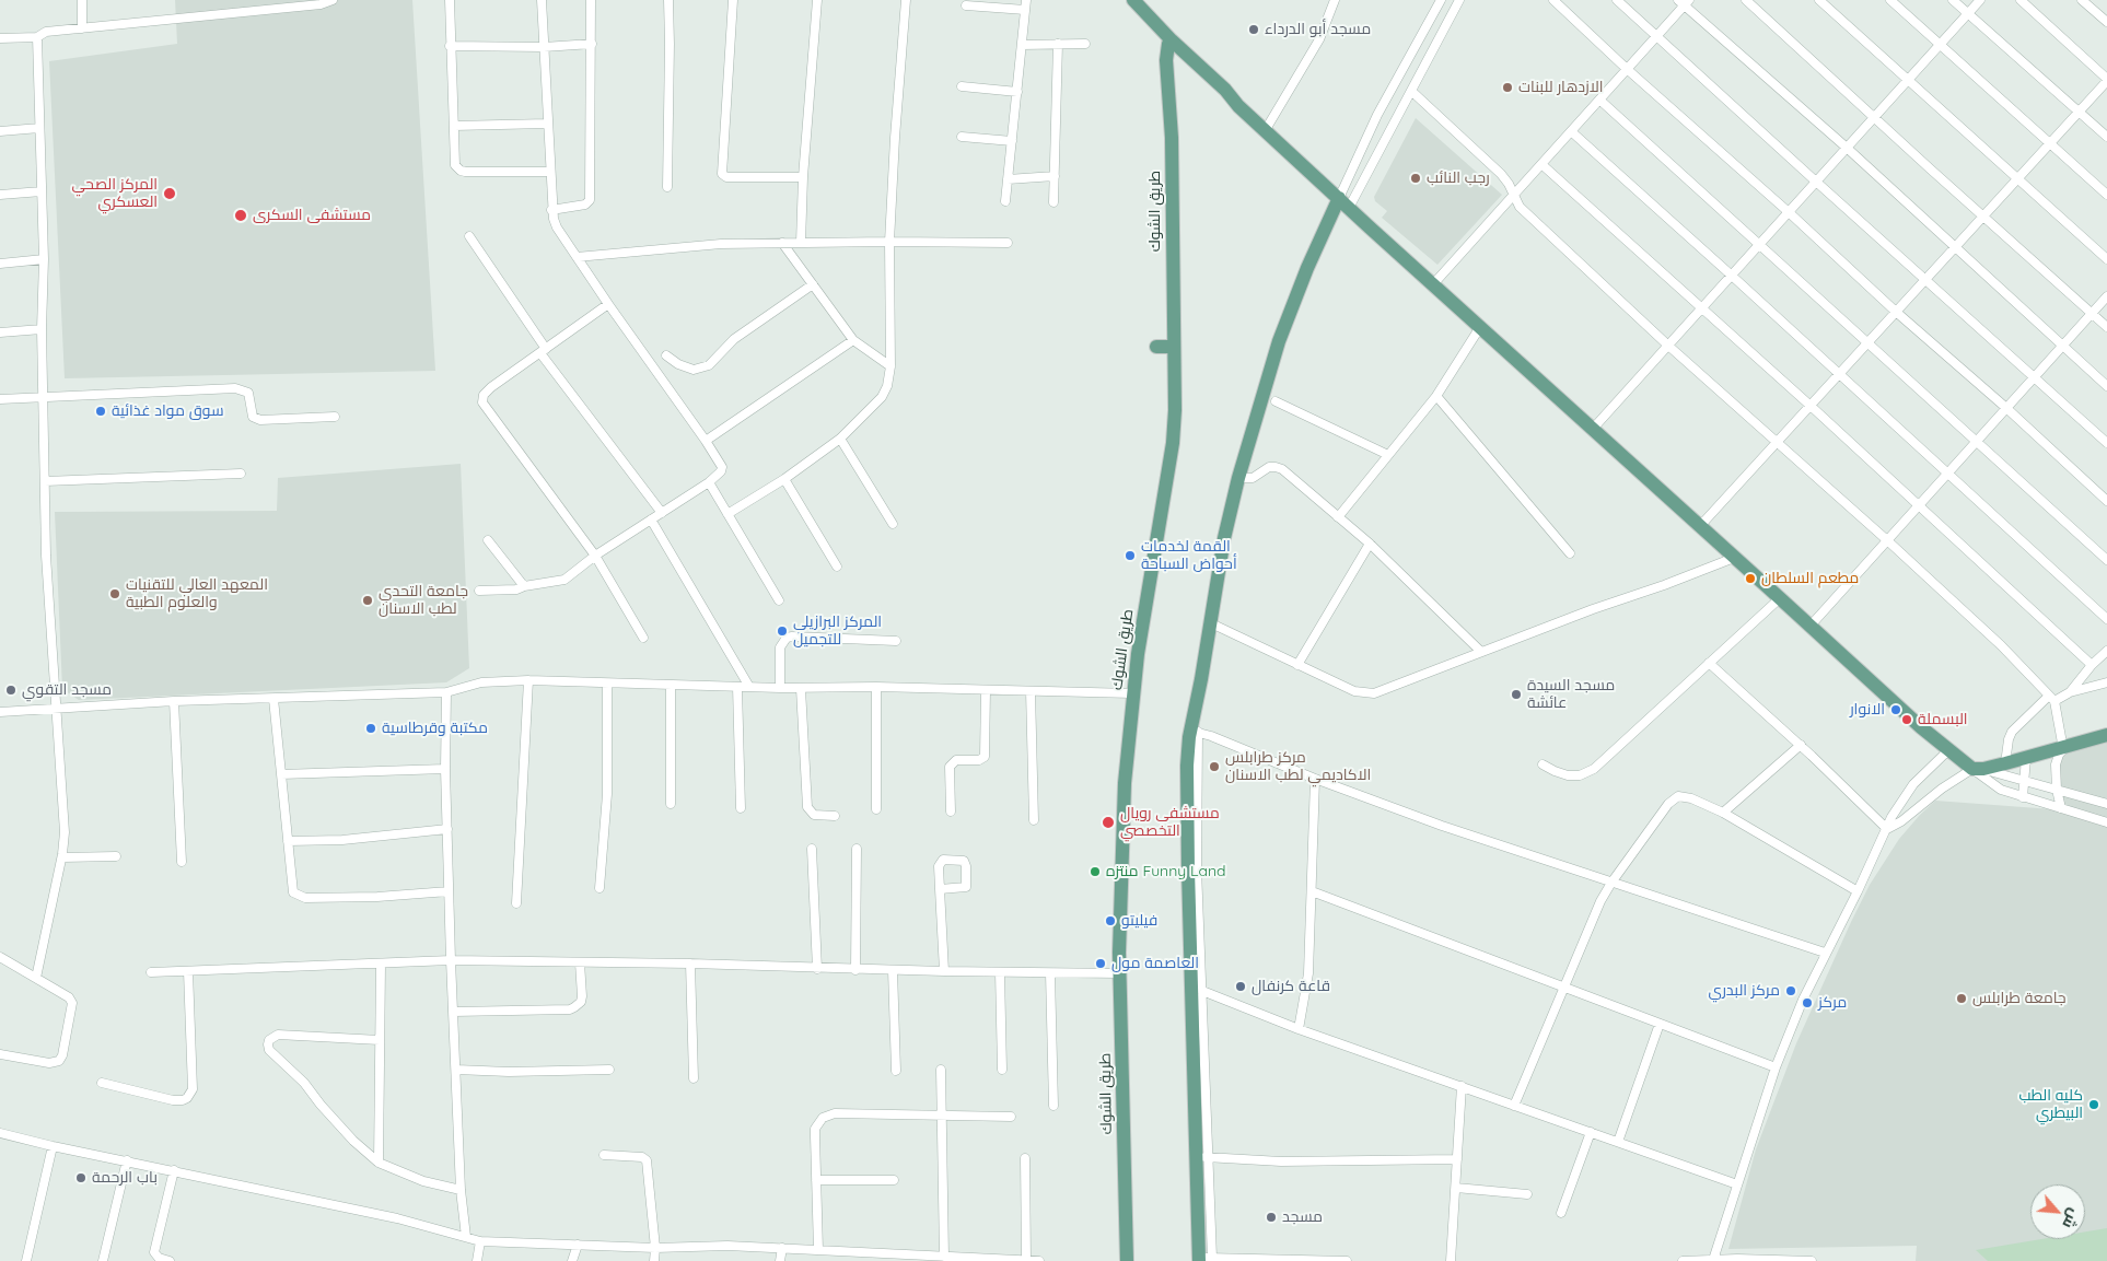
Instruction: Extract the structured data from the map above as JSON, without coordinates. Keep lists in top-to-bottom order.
{
  "streets": {
    "main road": ["طريق الشوك"]
  },
  "places": [
    "مسجد أبو الدرداء",
    "الازدهار للبنات",
    "رجب النائب",
    "المركز الصحي العسكري",
    "مستشفى السكرى",
    "سوق مواد غذائية",
    "القمة لخدمات أحواض السباحة",
    "مطعم السلطان",
    "المعهد العالي للتقنيات والعلوم الطبية",
    "جامعة التحدي لطب الاسنان",
    "المركز البرازيلي للتجميل",
    "مسجد التقوي",
    "مسجد السيدة عائشة",
    "الانوار",
    "البسملة",
    "مكتبة وقرطاسية",
    "مركز طرابلس الاكاديمي لطب الاسنان",
    "مستشفى رويال التخصصي",
    "منتزه Funny Land",
    "فيليتو",
    "العاصمة مول",
    "قاعة كرنفال",
    "مركز البدري",
    "جامعة طرابلس",
    "مركز",
    "كليه الطب البيطري",
    "باب الرحمة",
    "مسجد"
  ],
  "north": "bottom right"
}
